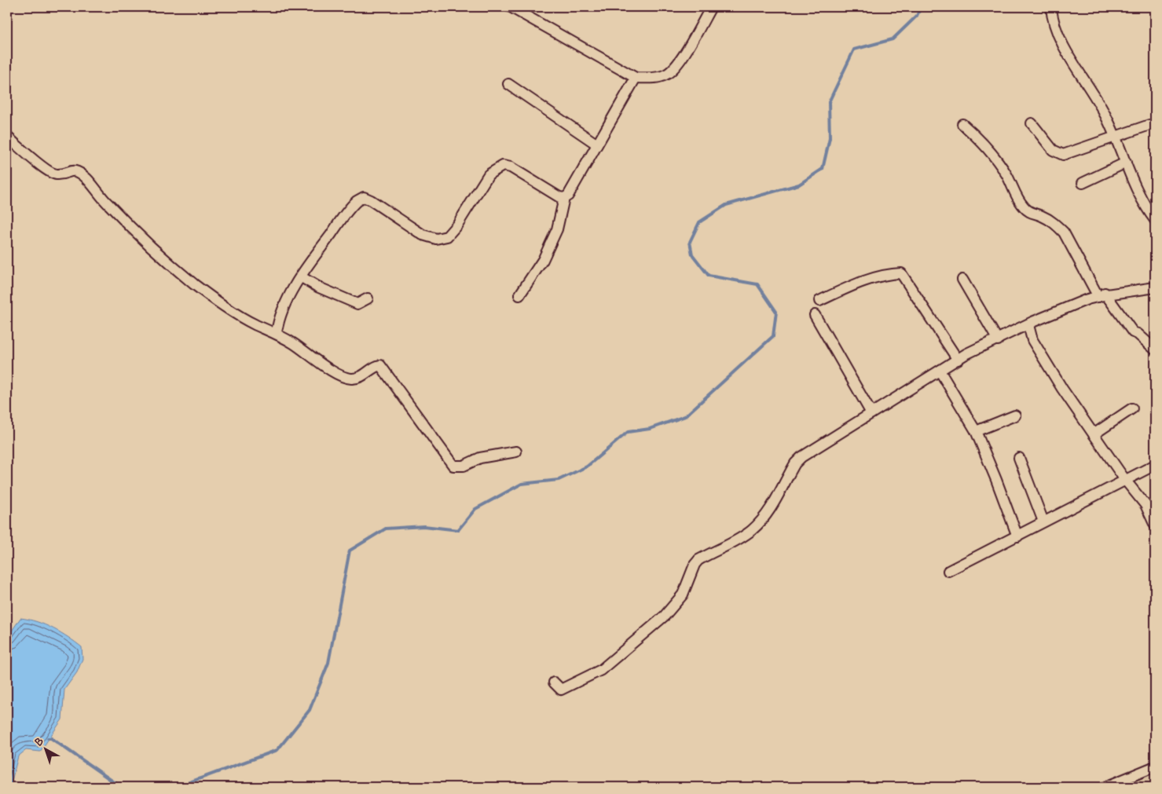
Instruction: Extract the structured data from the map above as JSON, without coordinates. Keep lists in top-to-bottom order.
{
  "north": "top left"
}
